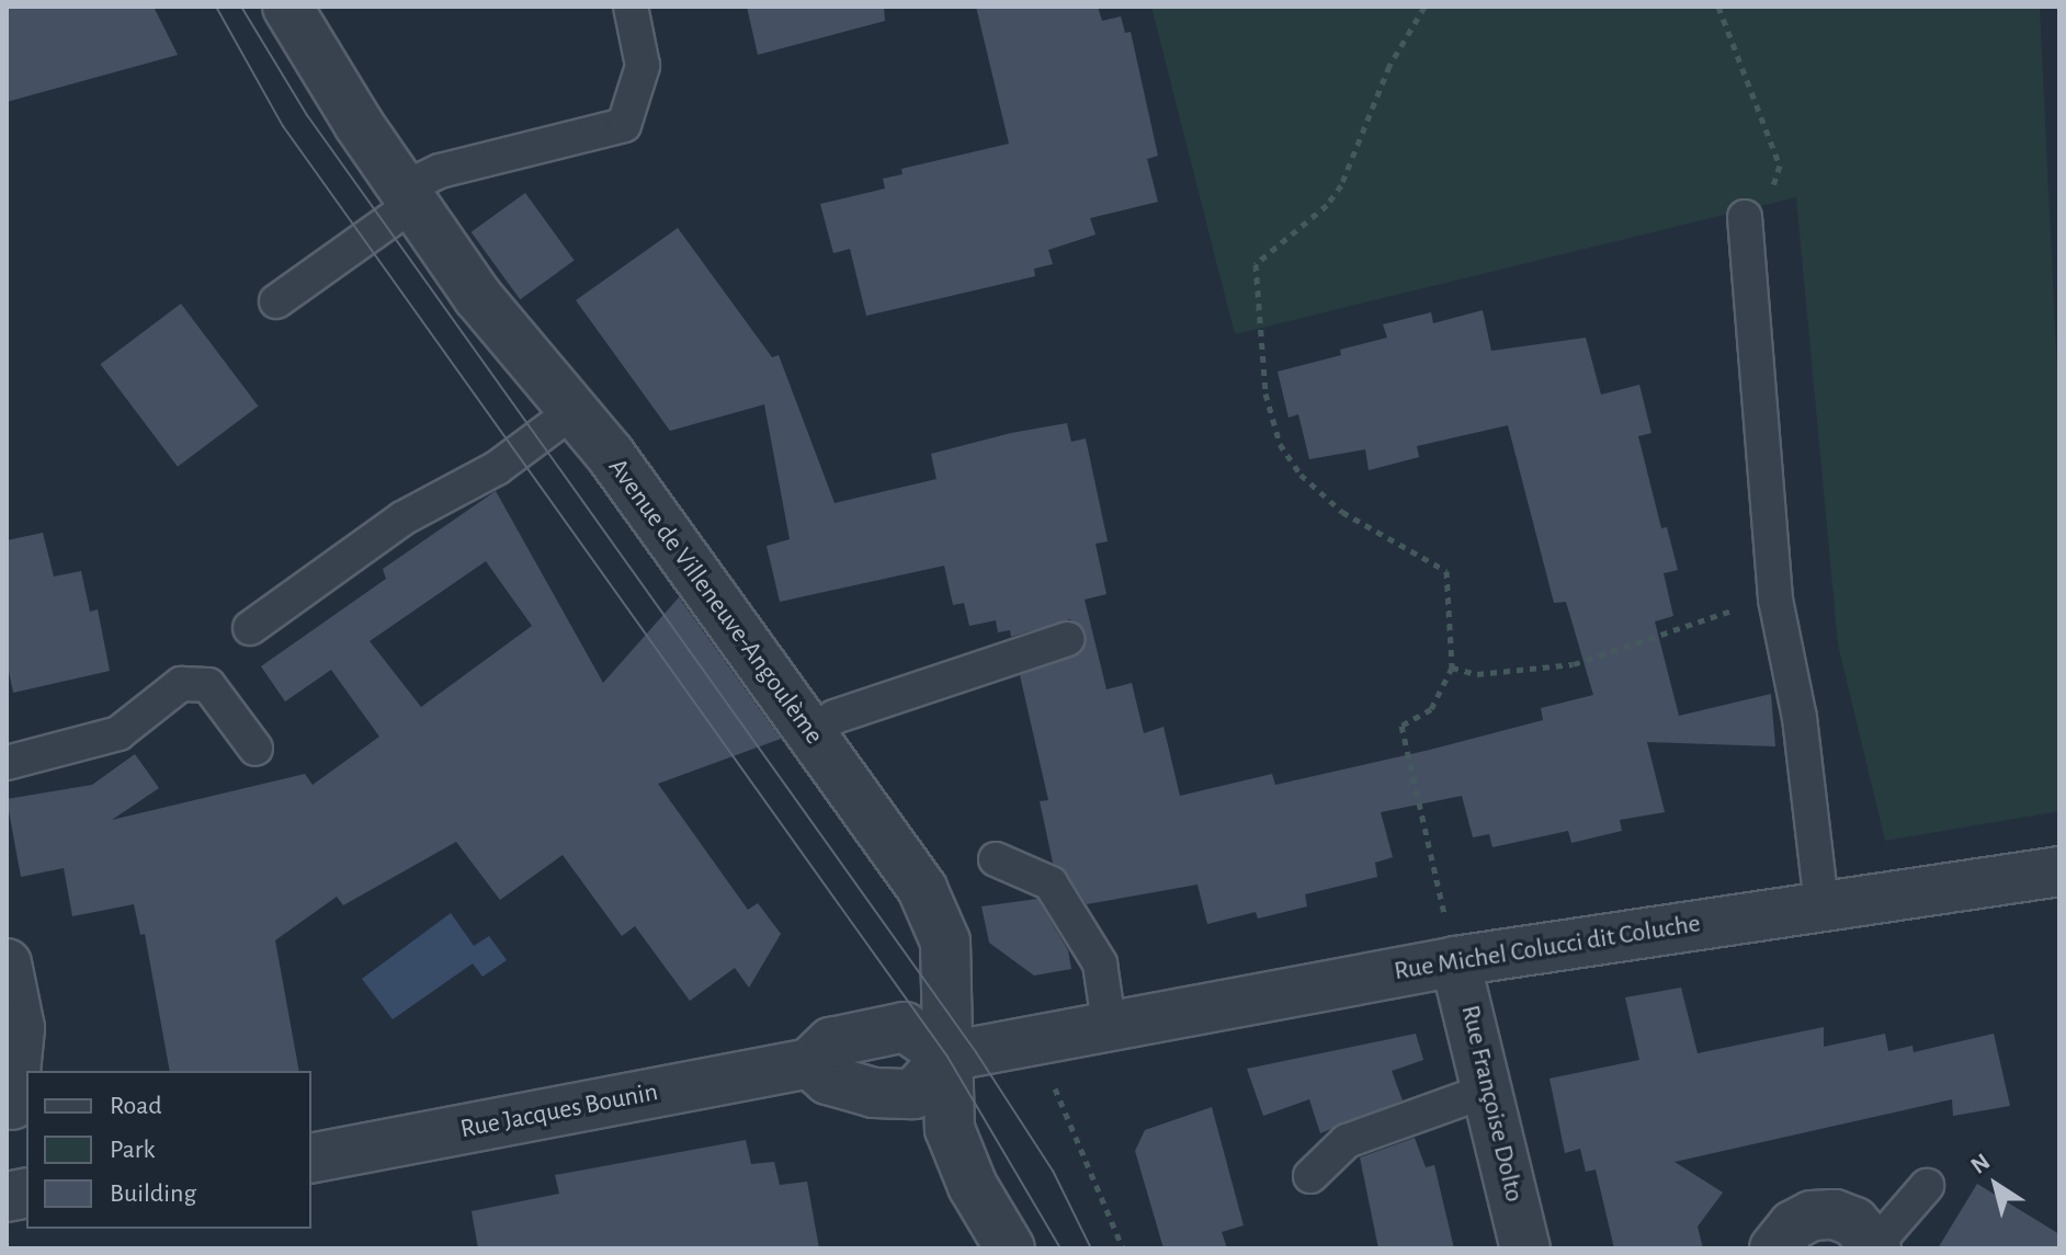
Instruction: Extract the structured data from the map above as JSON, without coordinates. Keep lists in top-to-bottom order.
{
  "streets": {
    "street": [
      "Avenue de Villeneuve-Angoulème",
      "Rue Michel Colucci dit Coluche",
      "Rue Françoise Dolto",
      "Rue Jacques Bounin"
    ]
  },
  "crossings": [
    ["Avenue de Villeneuve-Angoulème", "Rue Jacques Bounin"],
    ["Rue Michel Colucci dit Coluche", "Rue Françoise Dolto"]
  ],
  "legend": ["Road", "Park", "Building"],
  "north": "top left"
}
